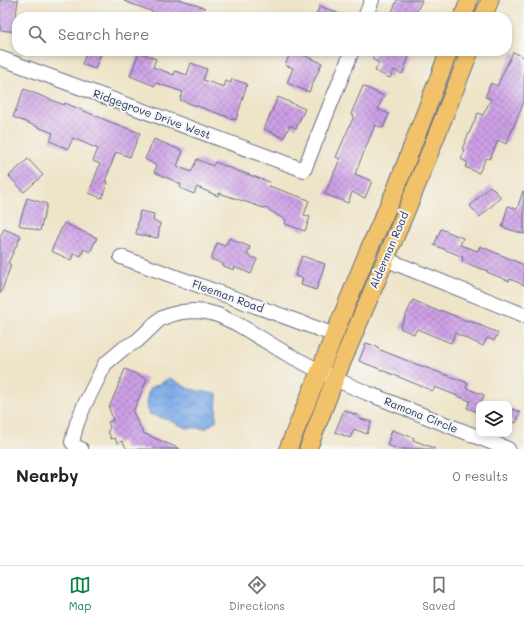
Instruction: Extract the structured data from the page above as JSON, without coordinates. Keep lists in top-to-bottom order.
{
  "streets": {
    "main road": ["Alderman Road"],
    "street": ["Ridgegrove Drive West", "Fleeman Road", "Ramona Circle"]
  },
  "crossings": [
    ["Alderman Road", "Fleeman Road"],
    ["Alderman Road", "Ramona Circle"]
  ],
  "page": {
    "search": "Search here",
    "heading": ["Nearby", "0 results"],
    "nav": ["Map", "Directions", "Saved"]
  }
}
